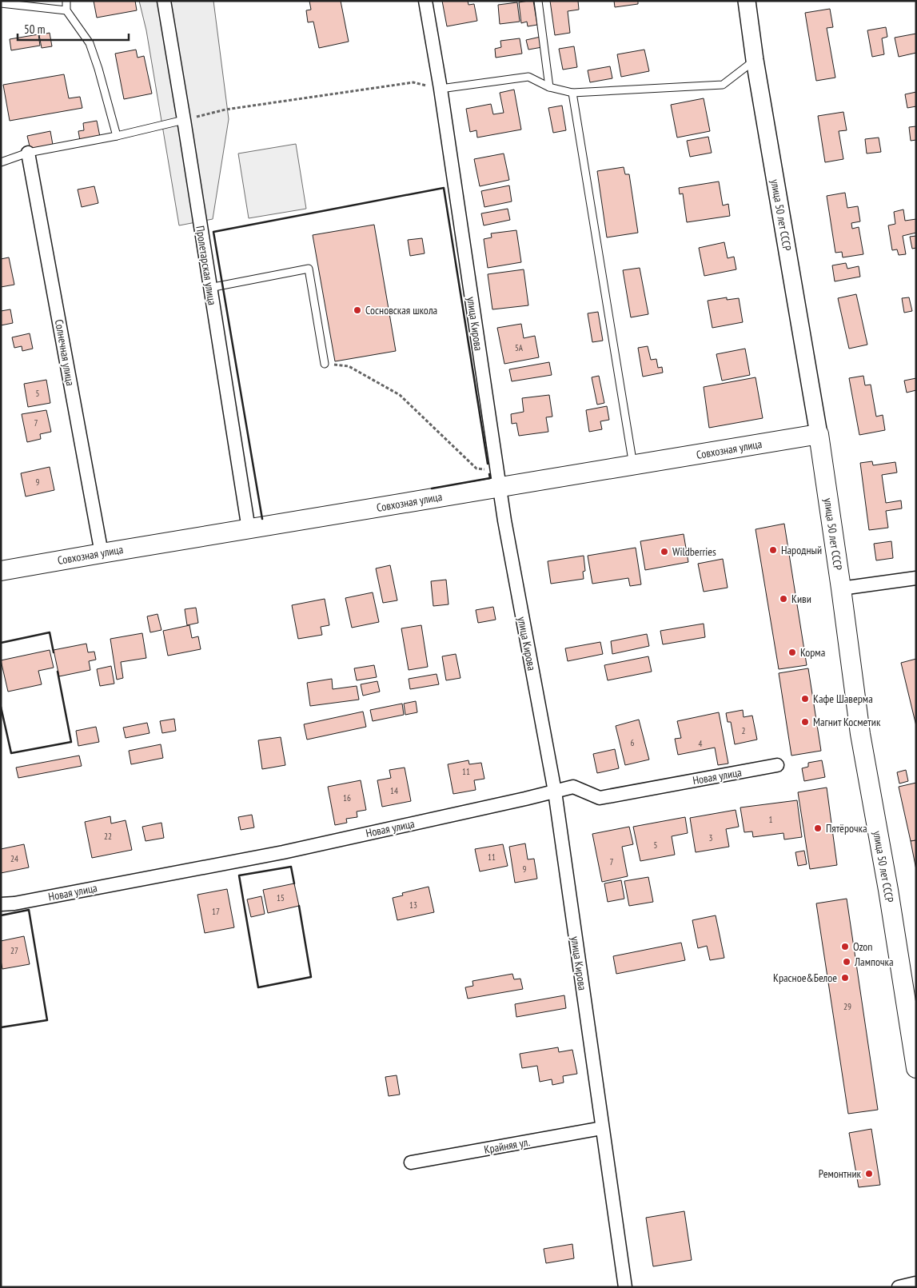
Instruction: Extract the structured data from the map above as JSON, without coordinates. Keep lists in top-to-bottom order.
{
  "streets": {
    "main road": ["улица 50 лет СССР", "Совхозная улица"],
    "street": [
      "Пролетарская улица",
      "улица Кирова",
      "Солнечная улица",
      "Новая улица",
      "Крайняя ул."
    ]
  },
  "crossings": [
    ["улица 50 лет СССР", "Совхозная улица"],
    ["Пролетарская улица", "Совхозная улица"],
    ["улица Кирова", "Совхозная улица"],
    ["улица Кирова", "Новая улица"],
    ["улица Кирова", "Крайняя ул."],
    ["Солнечная улица", "Совхозная улица"]
  ],
  "places": [
    "Сосновская школа",
    "Народный",
    "Wildberries",
    "Киви",
    "Корма",
    "Кафе Шаверма",
    "Магнит Косметик",
    "Пятёрочка",
    "Ozon",
    "Лампочка",
    "Красное&Белое",
    "Ремонтник"
  ],
  "house_numbers": [
    "5А",
    "5",
    "7",
    "9",
    "2",
    "6",
    "4",
    "11",
    "14",
    "16",
    "1",
    "22",
    "3",
    "5",
    "11",
    "24",
    "7",
    "9",
    "15",
    "13",
    "17",
    "27",
    "29"
  ],
  "scale_bar": "50 m"
}
